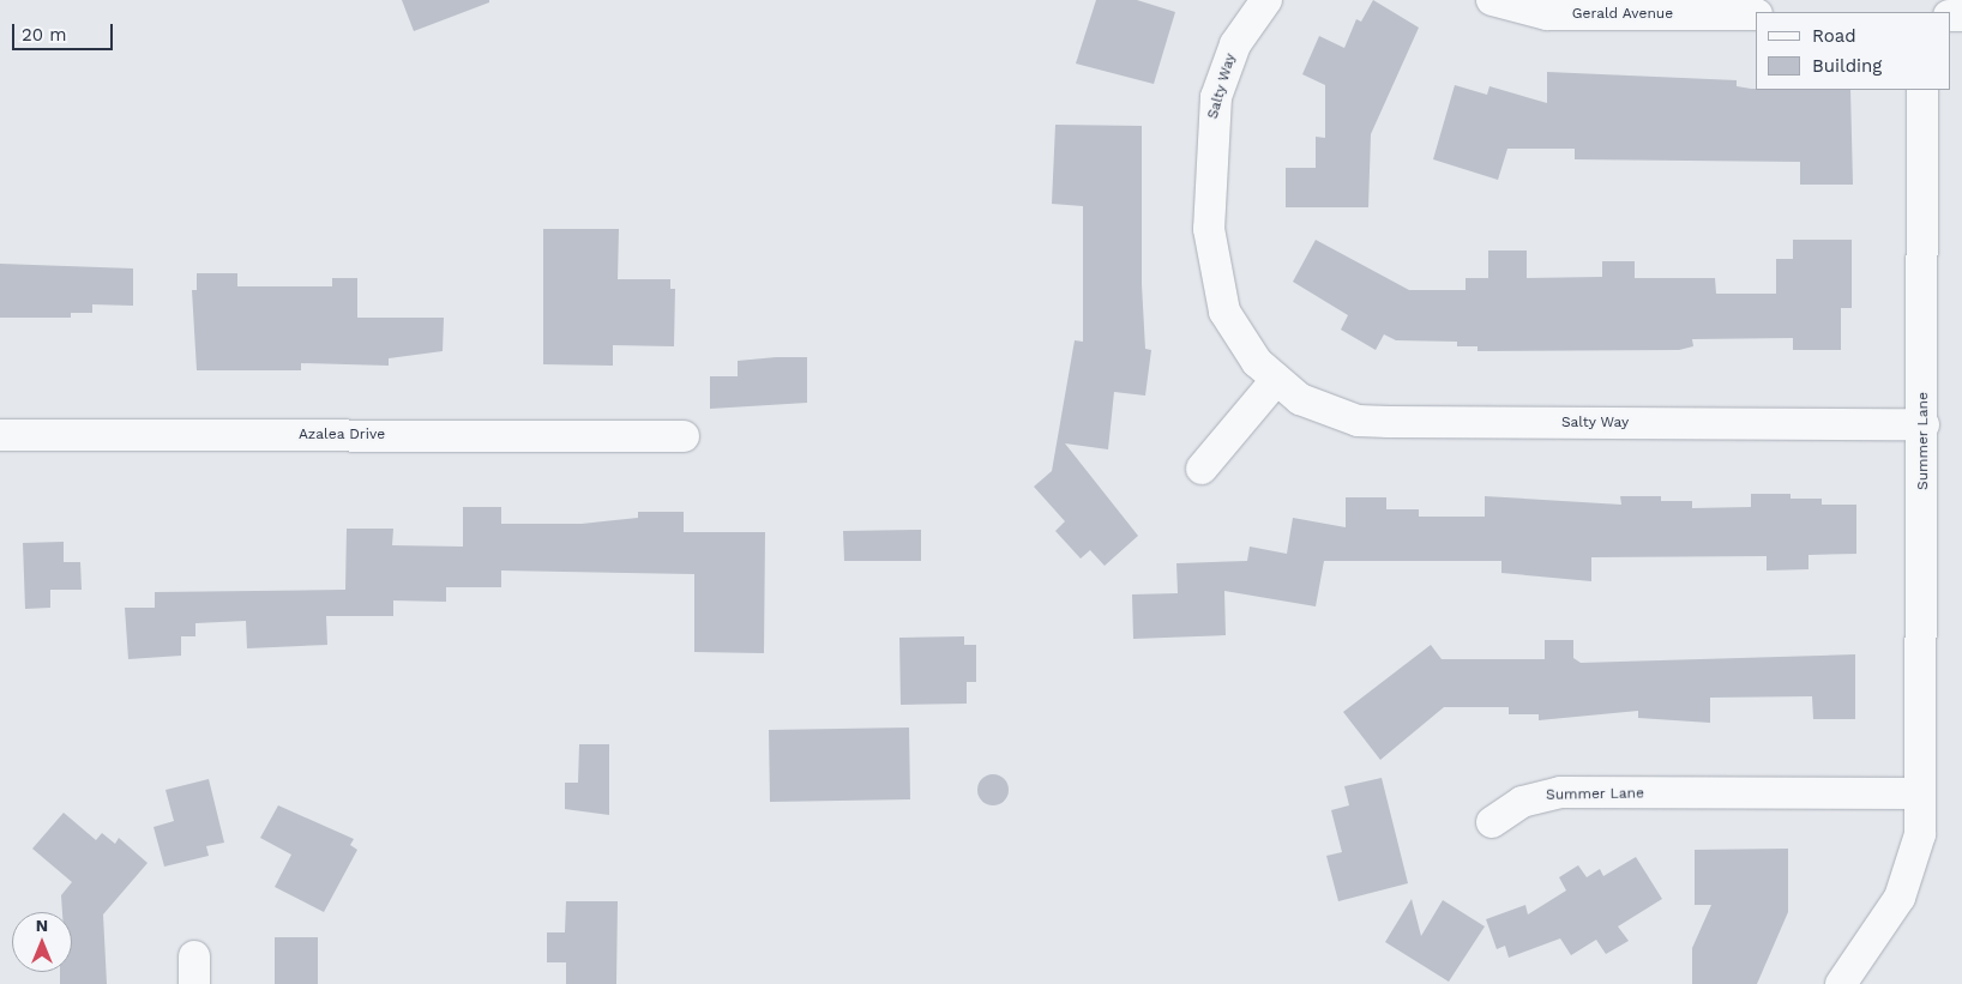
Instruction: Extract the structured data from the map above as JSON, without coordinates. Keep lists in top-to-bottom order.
{
  "streets": {
    "street": [
      "Gerald Avenue",
      "Salty Way",
      "Azalea Drive",
      "Summer Lane"
    ]
  },
  "crossings": [
    ["Salty Way", "Summer Lane"]
  ],
  "legend": ["Road", "Building"],
  "scale_bar": "20 m",
  "north": "top"
}
